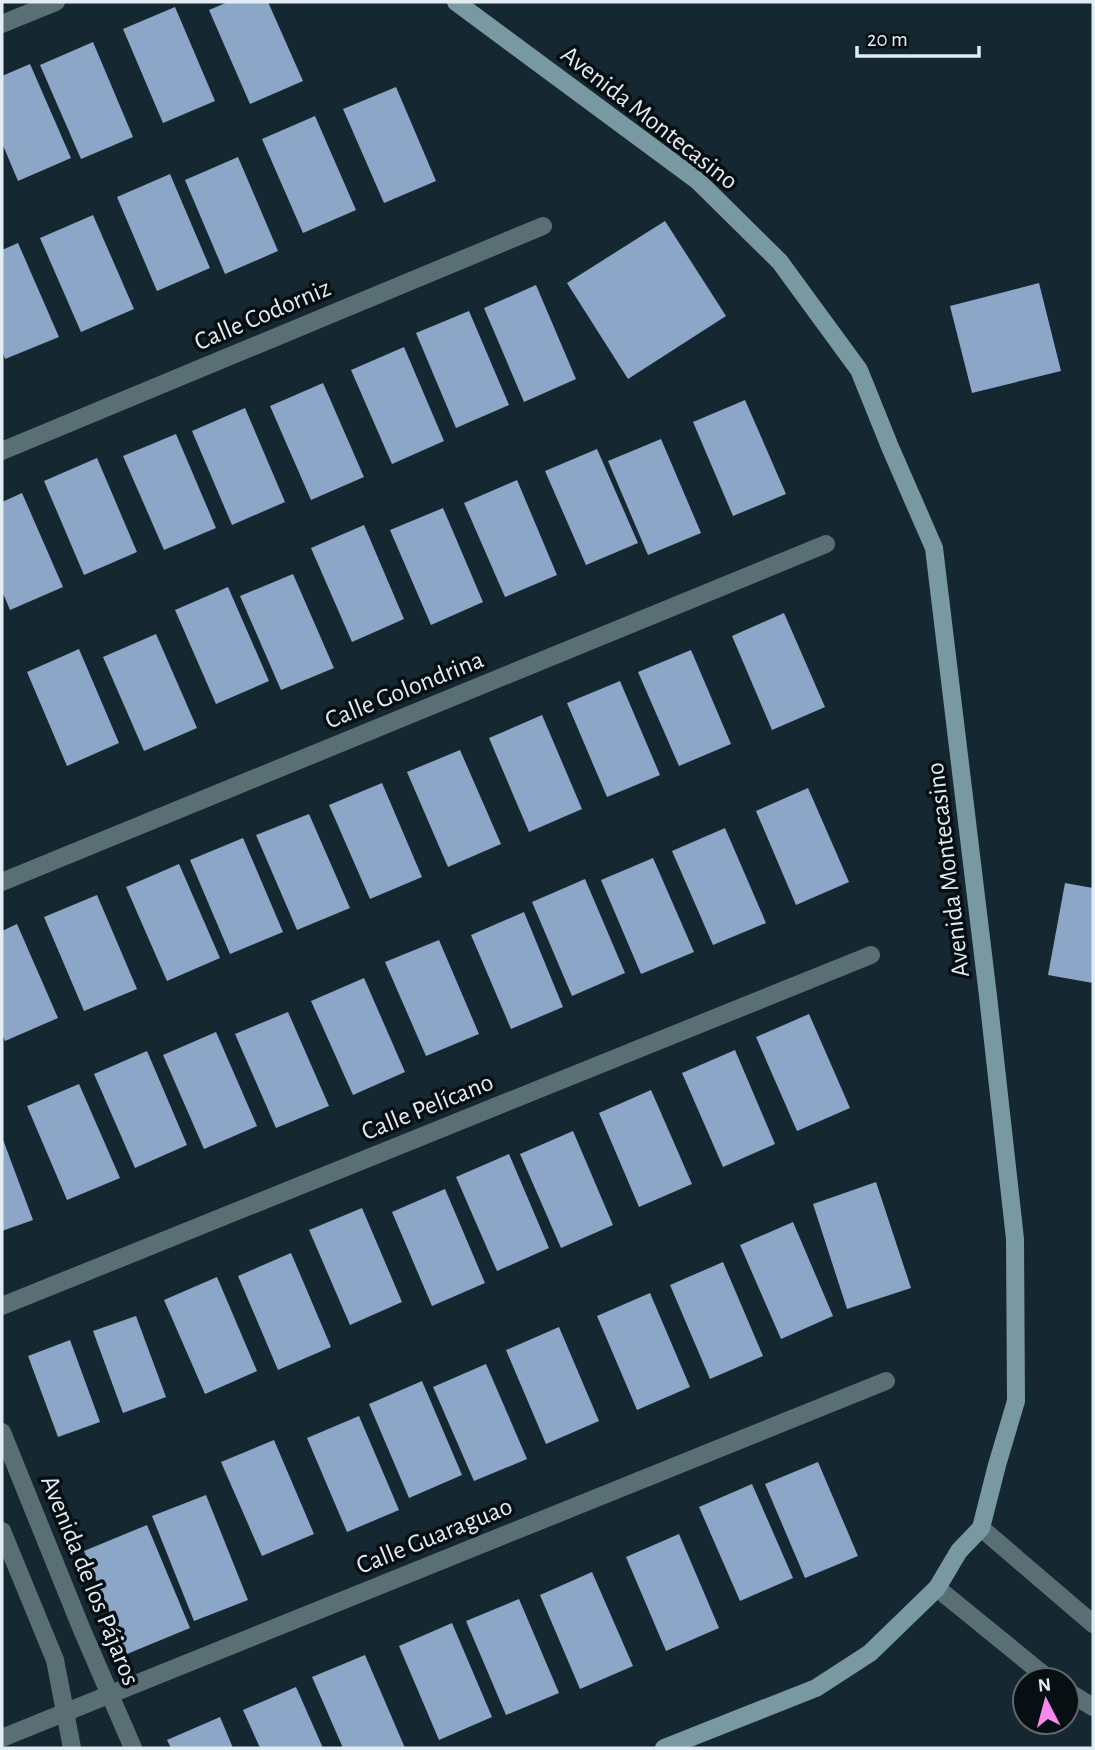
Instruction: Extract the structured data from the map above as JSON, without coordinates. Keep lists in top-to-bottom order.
{
  "streets": {
    "street": [
      "Avenida Montecasino",
      "Calle Codorniz",
      "Calle Golondrina",
      "Calle Pelícano",
      "Calle Guaraguao",
      "Avenida de los Pájaros"
    ]
  },
  "crossings": [
    ["Calle Guaraguao", "Avenida de los Pájaros"]
  ],
  "scale_bar": "20 m",
  "north": "top"
}
